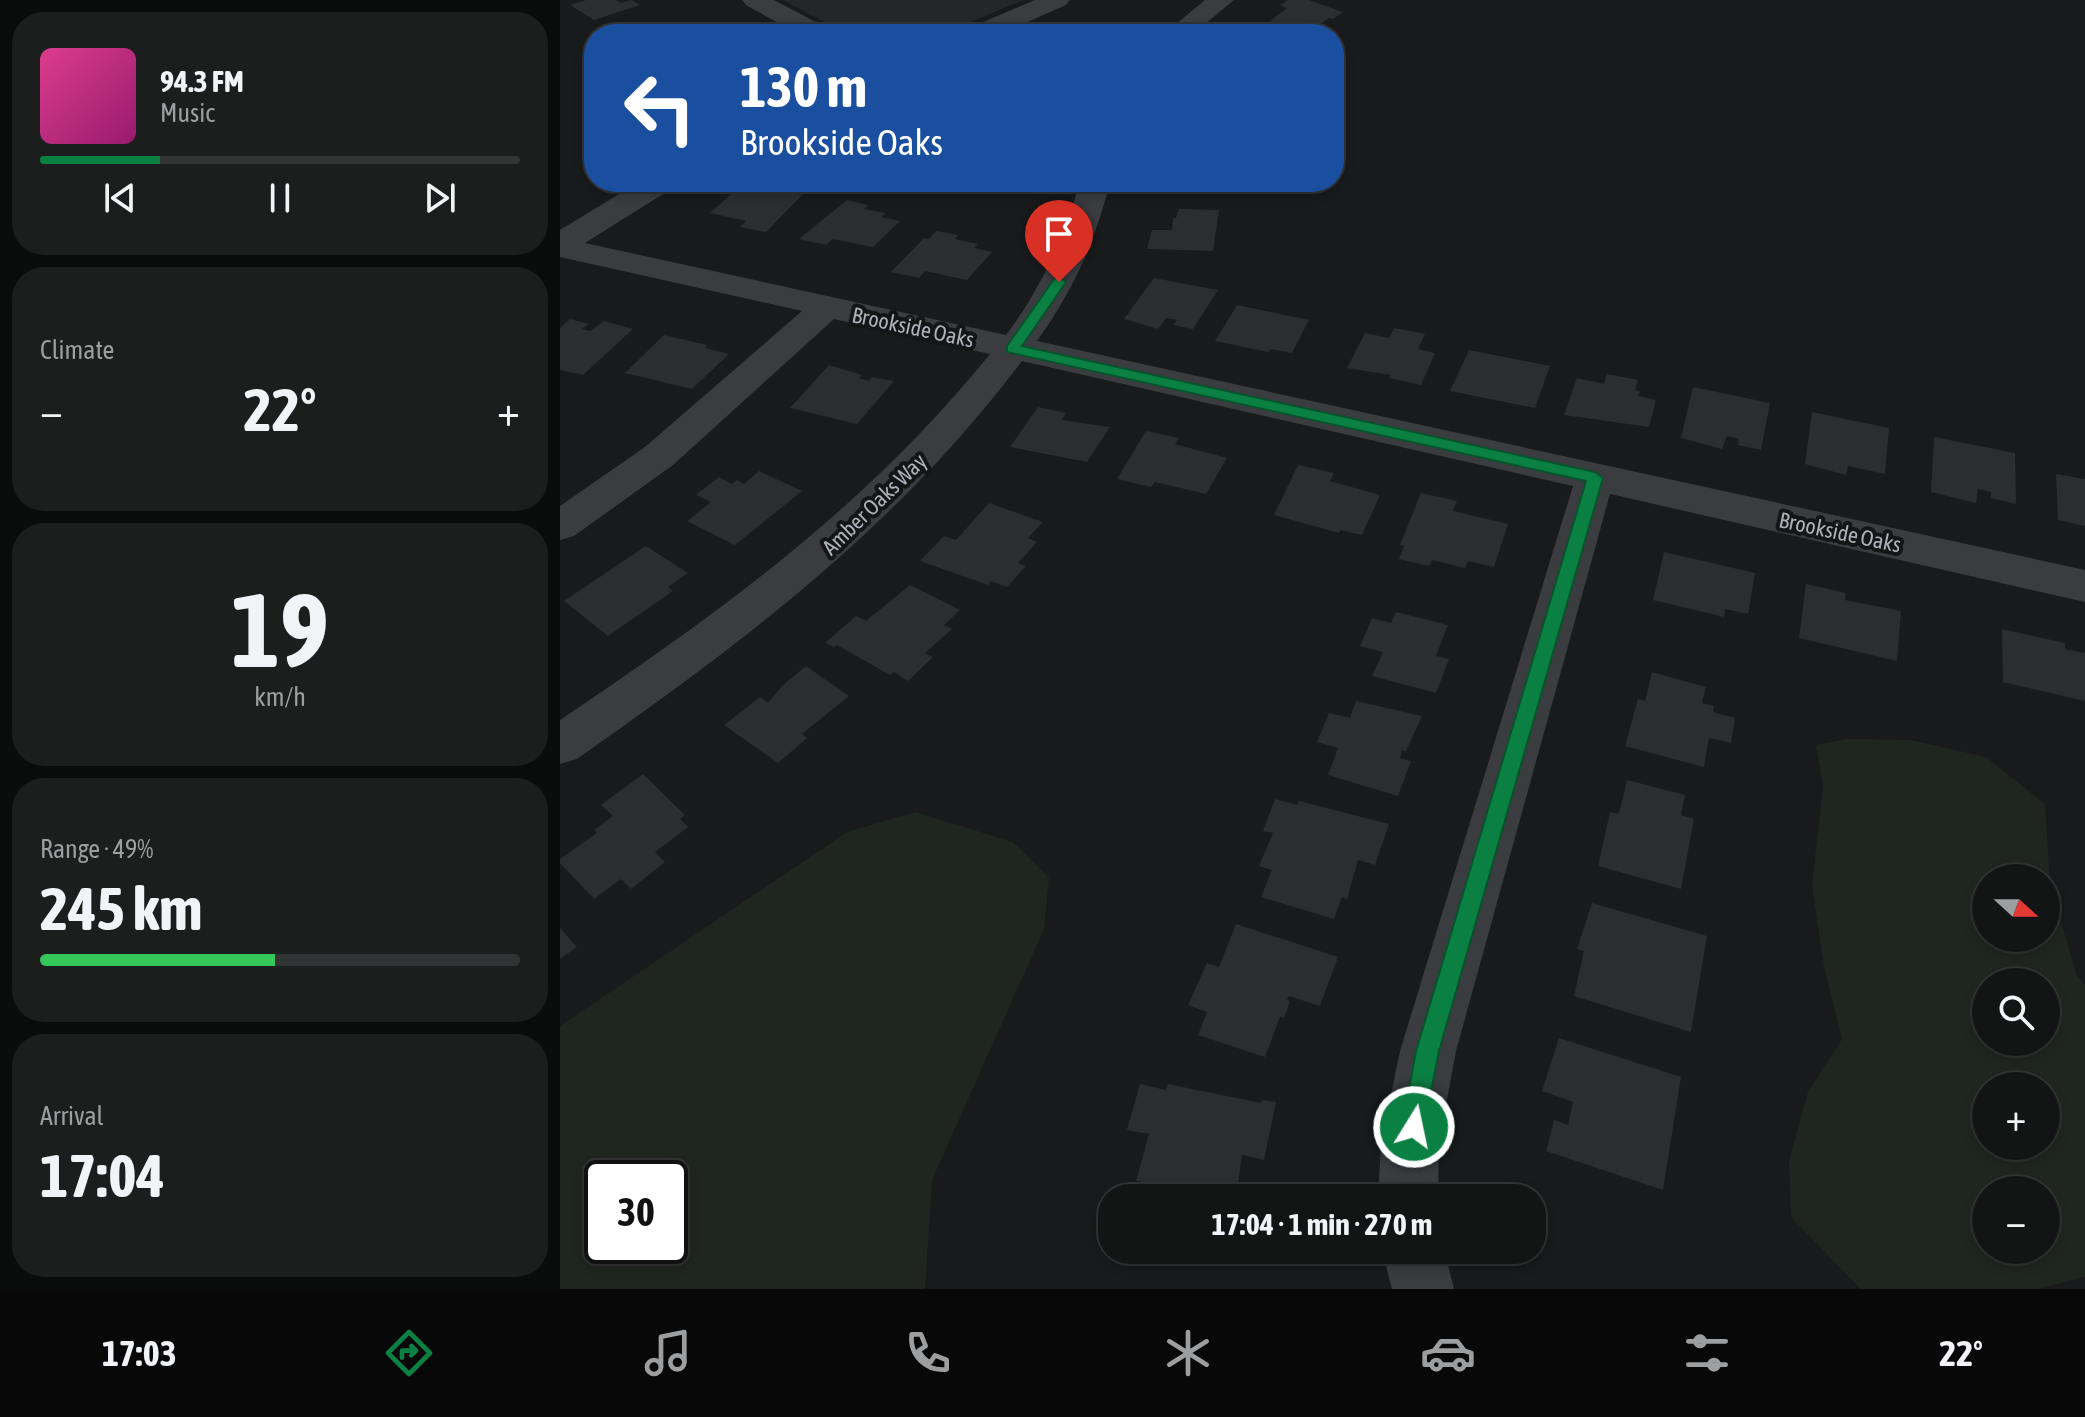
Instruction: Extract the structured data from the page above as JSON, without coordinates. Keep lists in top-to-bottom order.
{
  "streets": {
    "street": ["Brookside Oaks", "Amber Oaks Way"]
  },
  "crossings": [
    ["Brookside Oaks", "Amber Oaks Way"]
  ],
  "north": "right",
  "page": {
    "turn": ["130 m", "Brookside Oaks"],
    "song": ["94.3 FM", "Music"],
    "tile": [
      "Climate",
      ["19", "km/h"],
      ["Range · 49%", "245 km"],
      ["Arrival", "17:04"]
    ],
    "heat": ["−", "22°", "+"],
    "map_buttons": ["+", "−"],
    "limit": "30",
    "trip": "17:04 · 1 min · 270 m",
    "tabs": ["17:03", "22°"]
  }
}
